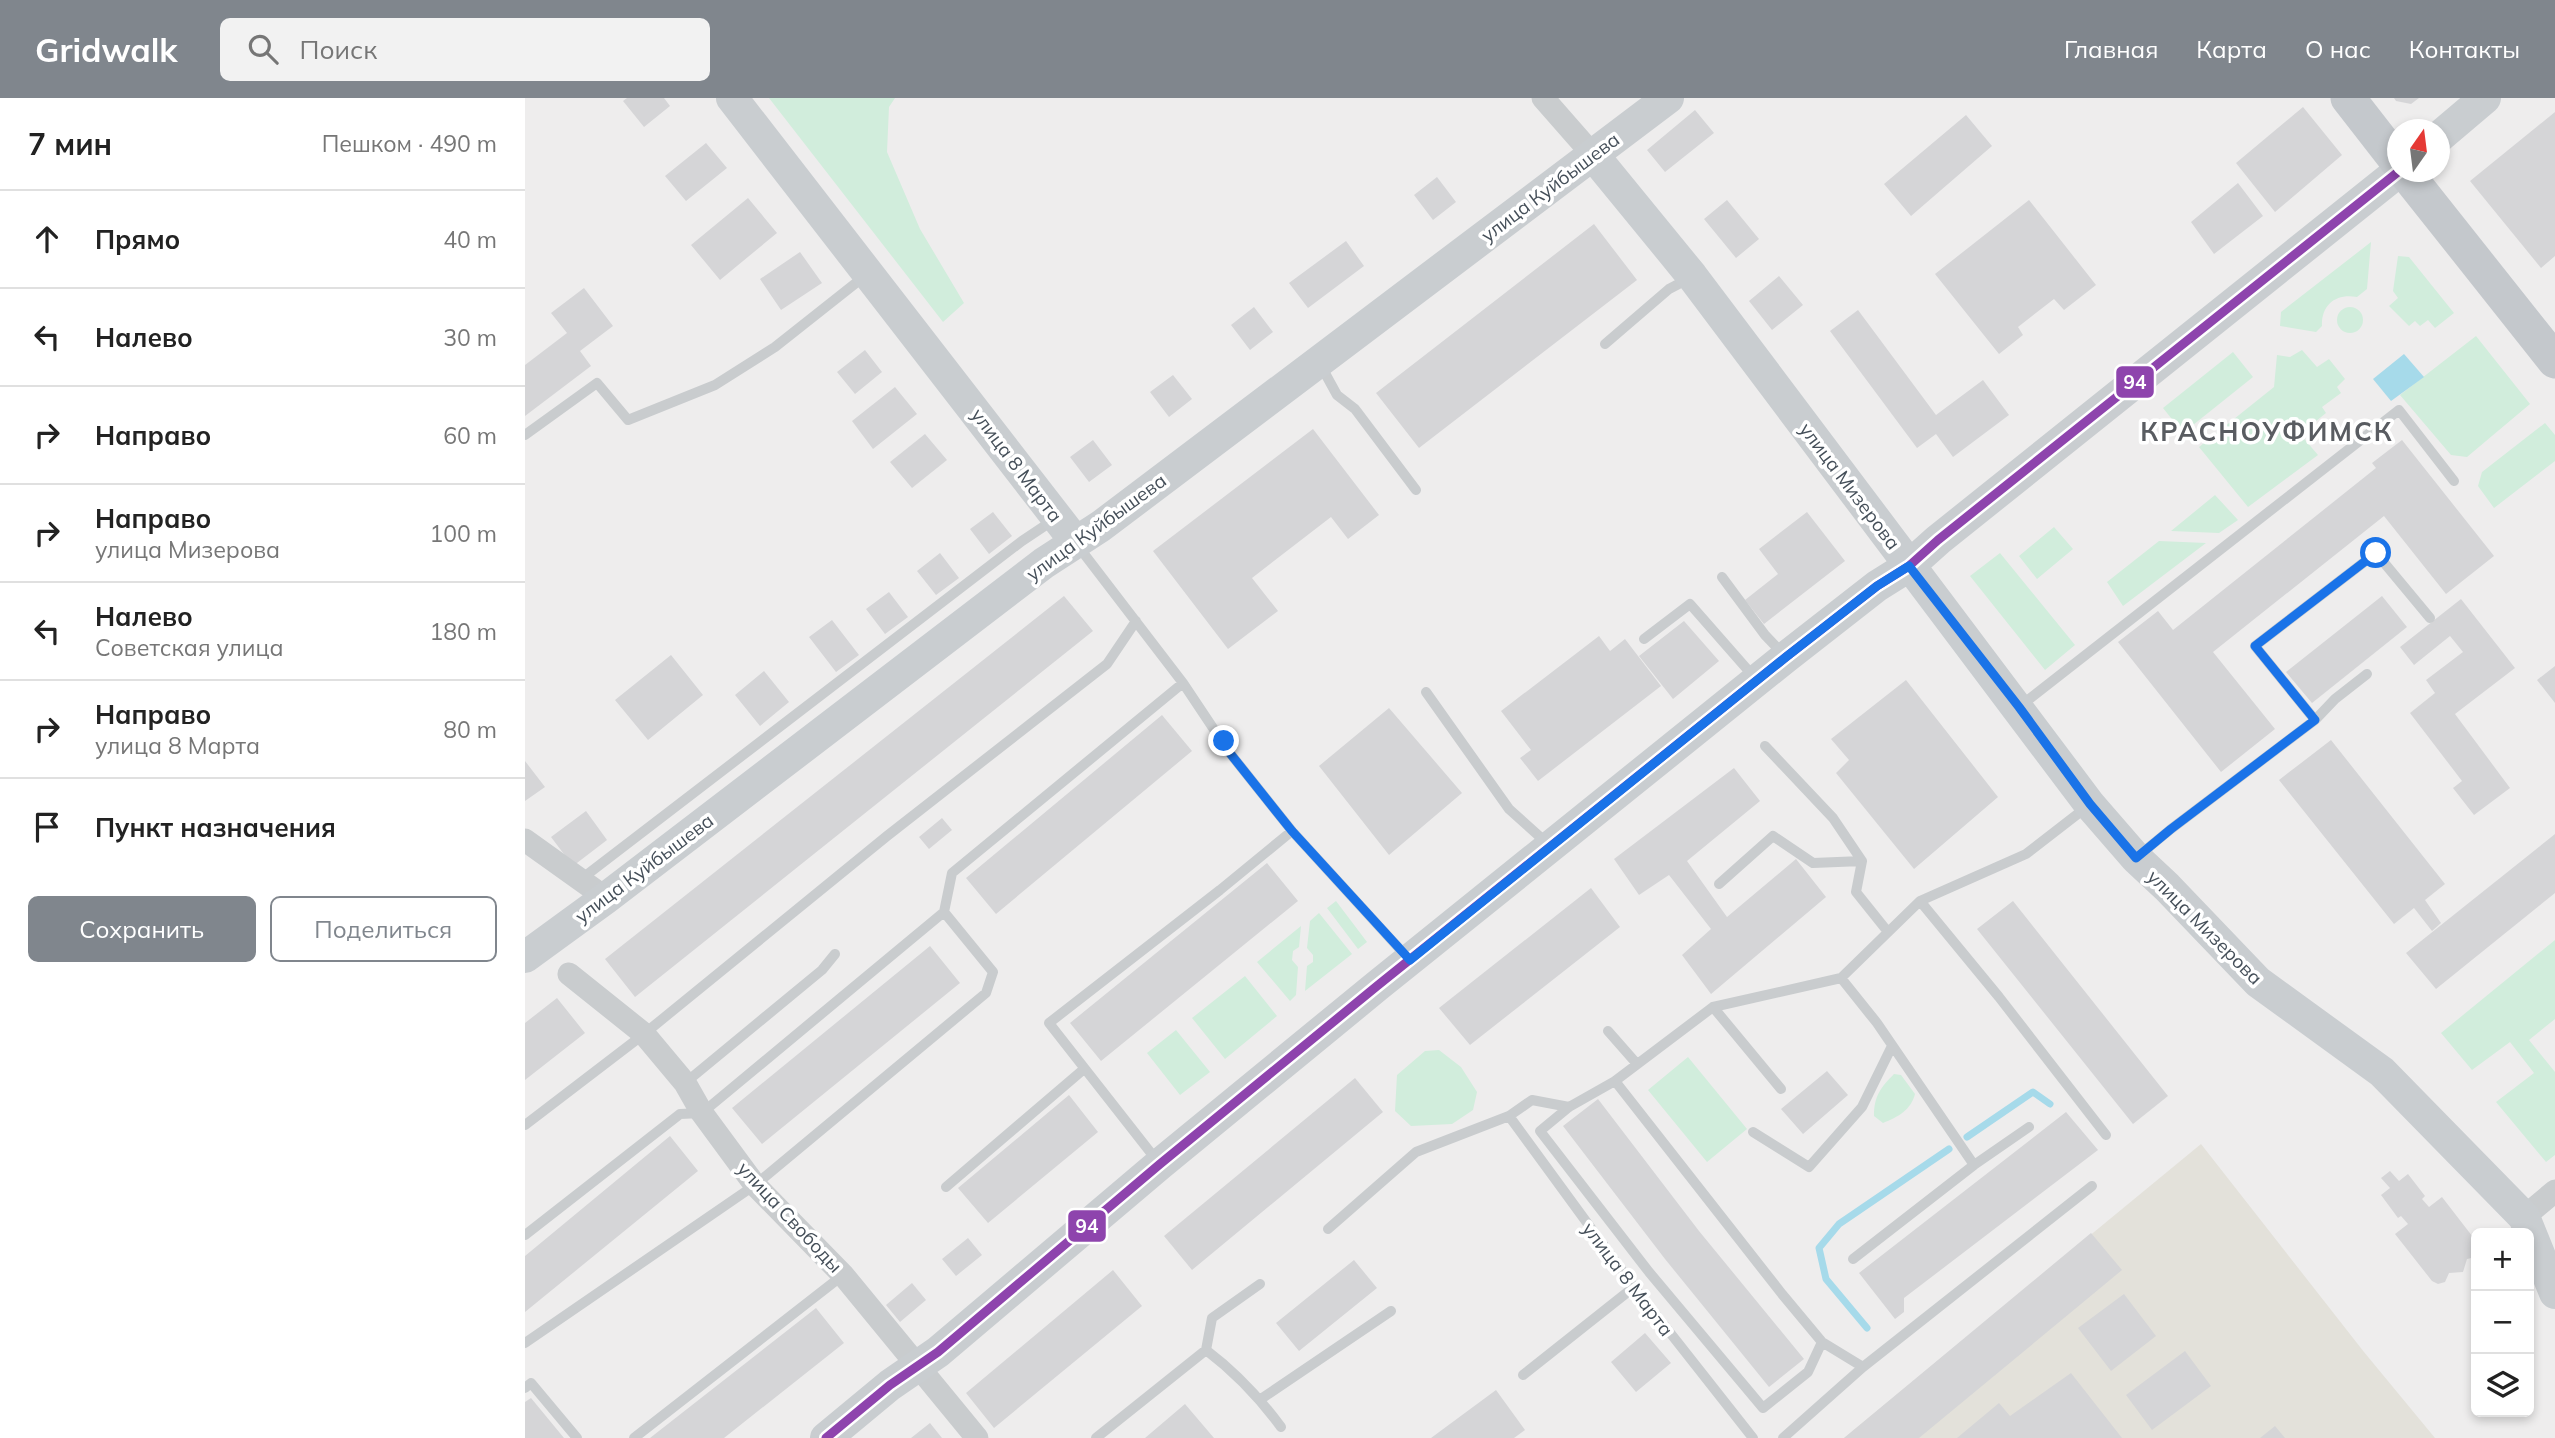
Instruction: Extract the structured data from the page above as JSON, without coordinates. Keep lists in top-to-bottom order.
{
  "streets": {
    "main road": ["улица Куйбышева", "улица 8 Марта", "улица Мизерова"],
    "street": ["улица Свободы"]
  },
  "crossings": [
    ["улица Куйбышева", "улица 8 Марта"],
    ["улица Куйбышева", "улица Мизерова"]
  ],
  "districts": ["КРАСНОУФИМСК"],
  "lines": ["transit line 94"],
  "north": "top",
  "page": {
    "header": "Gridwalk",
    "search": "Поиск",
    "nav": [
      "Главная",
      "Карта",
      "О нас",
      "Контакты"
    ],
    "heading": ["7 мин", "Пешком · 490 m"],
    "list": [
      ["Прямо", "40 m"],
      ["Налево", "30 m"],
      ["Направо", "60 m"],
      ["Направо", "улица Мизерова", "100 m"],
      ["Налево", "Советская улица", "180 m"],
      ["Направо", "улица 8 Марта", "80 m"],
      "Пункт назначения"
    ],
    "buttons": ["Сохранить", "Поделиться"],
    "map_buttons": ["+", "−"]
  }
}
